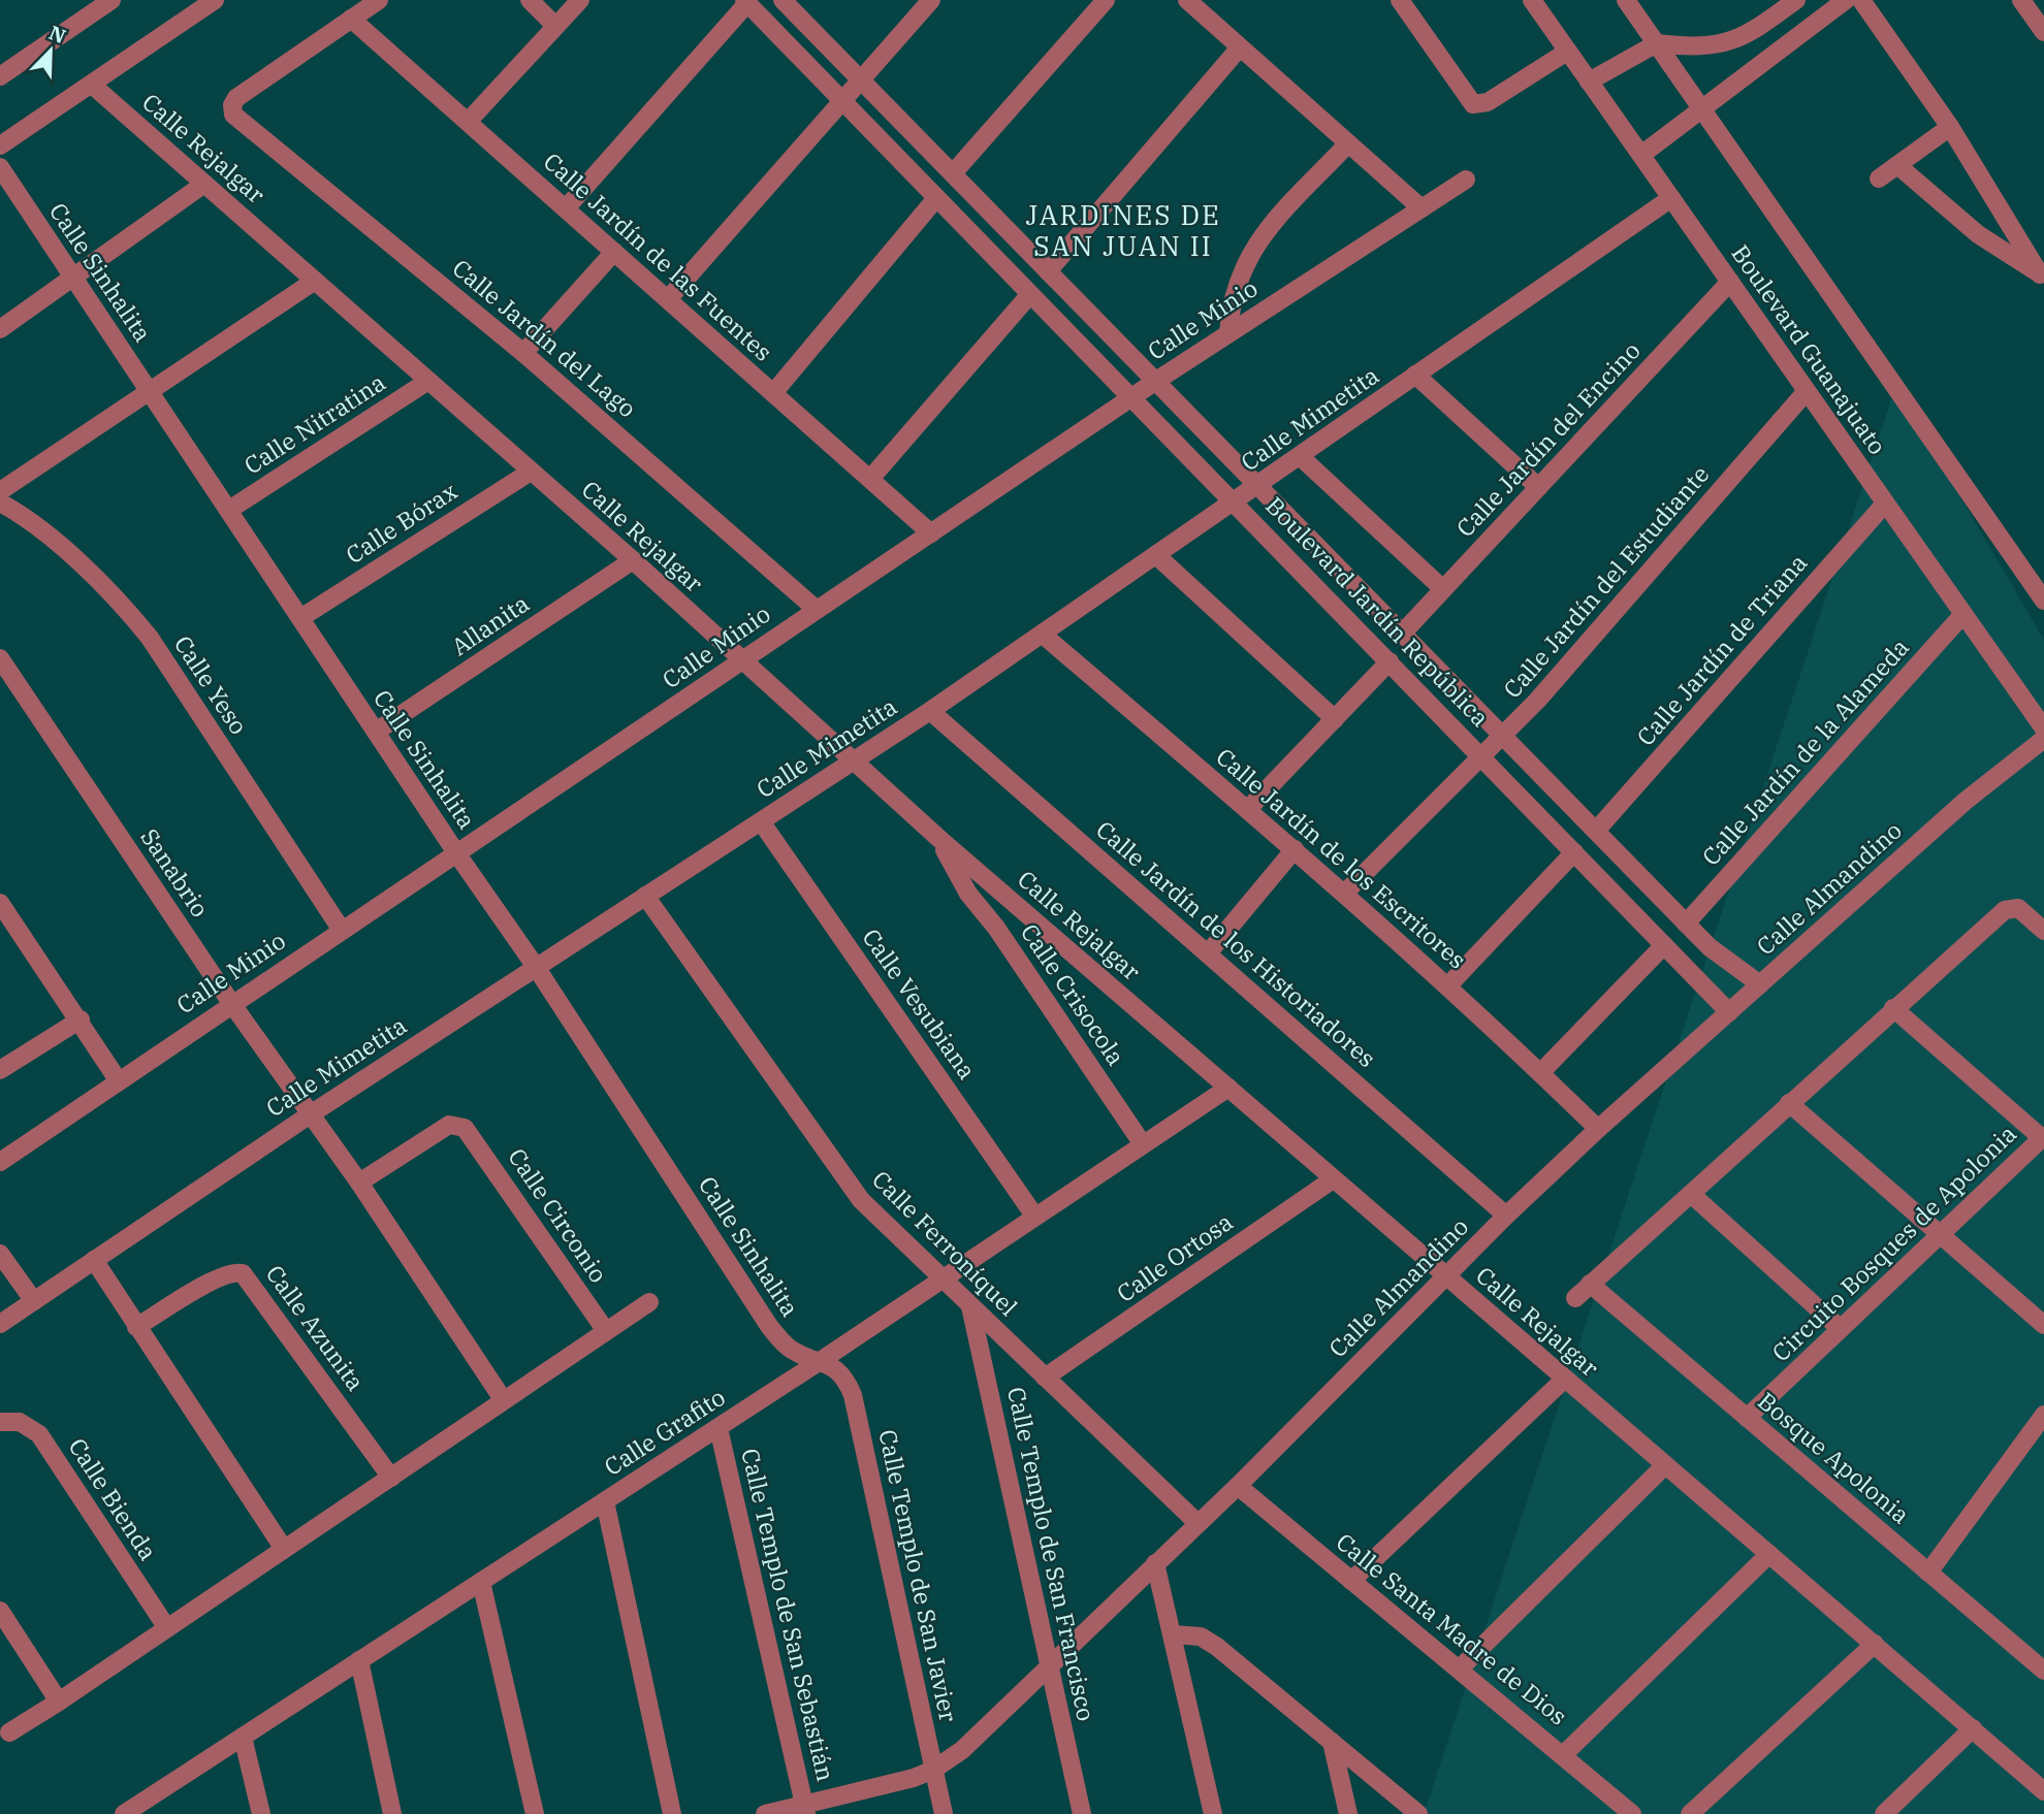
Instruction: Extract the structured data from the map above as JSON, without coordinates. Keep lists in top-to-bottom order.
{
  "streets": {
    "street": [
      "Calle Rejalgar",
      "Calle Jardín de las Fuentes",
      "Calle Sinhalita",
      "Calle Minio",
      "Calle Jardín del Lago",
      "Boulevard Guanajuato",
      "Calle Mimetita",
      "Calle Nitratina",
      "Calle Jardín del Encino",
      "Calle Bórax",
      "Calle Jardín del Estudiante",
      "Boulevard Jardín República",
      "Allanita",
      "Calle Jardín de Triana",
      "Calle Yeso",
      "Calle Jardín de la Alameda",
      "Calle Jardín de los Escritores",
      "Sanabrio",
      "Calle Almandino",
      "Calle Jardín de los Historiadores",
      "Calle Crisocola",
      "Calle Vesubiana",
      "Calle Circonio",
      "Calle Ferroníquel",
      "Circuito Bosques de Apolonia",
      "Calle Ortosa",
      "Calle Azunita",
      "Calle Grafito",
      "Bosque Apolonia",
      "Calle Bienda",
      "Calle Templo de San Francisco",
      "Calle Templo de San Javier",
      "Calle Templo de San Sebastián",
      "Calle Santa Madre de Dios"
    ]
  },
  "crossings": [
    ["Calle Rejalgar", "Calle Minio"],
    ["Calle Rejalgar", "Calle Mimetita"],
    ["Calle Rejalgar", "Calle Nitratina"],
    ["Calle Rejalgar", "Calle Bórax"],
    ["Calle Rejalgar", "Allanita"],
    ["Calle Rejalgar", "Calle Almandino"],
    ["Calle Rejalgar", "Calle Crisocola"],
    ["Calle Rejalgar", "Calle Ortosa"],
    ["Calle Rejalgar", "Calle Grafito"],
    ["Calle Jardín de las Fuentes", "Calle Minio"],
    ["Calle Jardín de las Fuentes", "Calle Jardín del Lago"],
    ["Calle Sinhalita", "Calle Minio"],
    ["Calle Sinhalita", "Calle Mimetita"],
    ["Calle Sinhalita", "Calle Nitratina"],
    ["Calle Sinhalita", "Calle Bórax"],
    ["Calle Sinhalita", "Allanita"],
    ["Calle Sinhalita", "Calle Grafito"],
    ["Calle Sinhalita", "Calle Templo de San Javier"],
    ["Calle Minio", "Calle Jardín del Lago"],
    ["Calle Minio", "Boulevard Jardín República"],
    ["Calle Minio", "Calle Yeso"],
    ["Calle Minio", "Sanabrio"],
    ["Boulevard Guanajuato", "Calle Mimetita"],
    ["Boulevard Guanajuato", "Calle Jardín del Encino"],
    ["Boulevard Guanajuato", "Calle Jardín del Estudiante"],
    ["Boulevard Guanajuato", "Calle Jardín de Triana"],
    ["Boulevard Guanajuato", "Calle Jardín de la Alameda"],
    ["Calle Mimetita", "Boulevard Jardín República"],
    ["Calle Mimetita", "Calle Jardín de los Escritores"],
    ["Calle Mimetita", "Sanabrio"],
    ["Calle Mimetita", "Calle Jardín de los Historiadores"],
    ["Calle Mimetita", "Calle Vesubiana"],
    ["Calle Mimetita", "Calle Ferroníquel"],
    ["Calle Jardín del Encino", "Boulevard Jardín República"],
    ["Calle Jardín del Estudiante", "Boulevard Jardín República"],
    ["Calle Jardín del Estudiante", "Calle Jardín de los Escritores"],
    ["Boulevard Jardín República", "Calle Jardín de Triana"],
    ["Boulevard Jardín República", "Calle Jardín de la Alameda"],
    ["Boulevard Jardín República", "Calle Almandino"],
    ["Calle Jardín de los Escritores", "Calle Almandino"],
    ["Calle Almandino", "Calle Jardín de los Historiadores"],
    ["Calle Almandino", "Calle Ferroníquel"],
    ["Calle Almandino", "Calle Templo de San Francisco"],
    ["Calle Almandino", "Calle Templo de San Javier"],
    ["Calle Almandino", "Calle Templo de San Sebastián"],
    ["Calle Almandino", "Calle Santa Madre de Dios"],
    ["Calle Crisocola", "Calle Grafito"],
    ["Calle Vesubiana", "Calle Grafito"],
    ["Calle Ferroníquel", "Calle Ortosa"],
    ["Calle Ferroníquel", "Calle Grafito"],
    ["Calle Ferroníquel", "Calle Templo de San Francisco"],
    ["Circuito Bosques de Apolonia", "Bosque Apolonia"],
    ["Calle Grafito", "Calle Templo de San Javier"],
    ["Calle Grafito", "Calle Templo de San Sebastián"]
  ],
  "districts": ["JARDINES DE SAN JUAN II"],
  "north": "top right"
}
